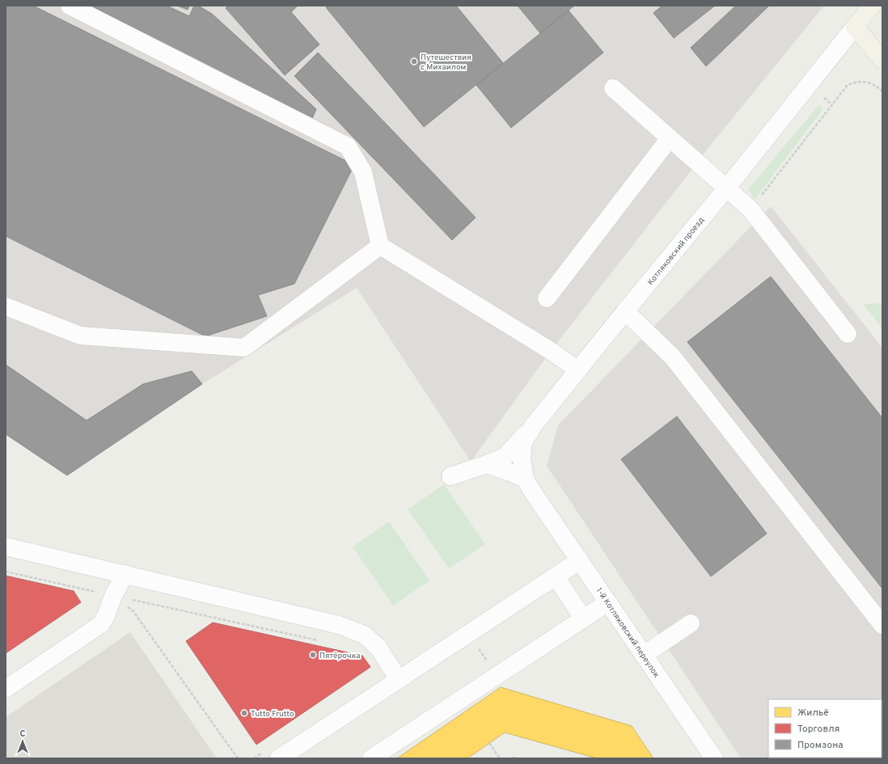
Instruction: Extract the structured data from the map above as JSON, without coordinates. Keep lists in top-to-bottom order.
{
  "streets": {
    "main road": ["Котляковский проезд"],
    "street": ["1-й Котляковский переулок"]
  },
  "crossings": [
    ["Котляковский проезд", "1-й Котляковский переулок"]
  ],
  "places": ["Путешествия с Михаилом", "Пятёрочка", "Tutto Frutto"],
  "legend": ["Жильё", "Торговля", "Промзона"],
  "north": "top"
}
